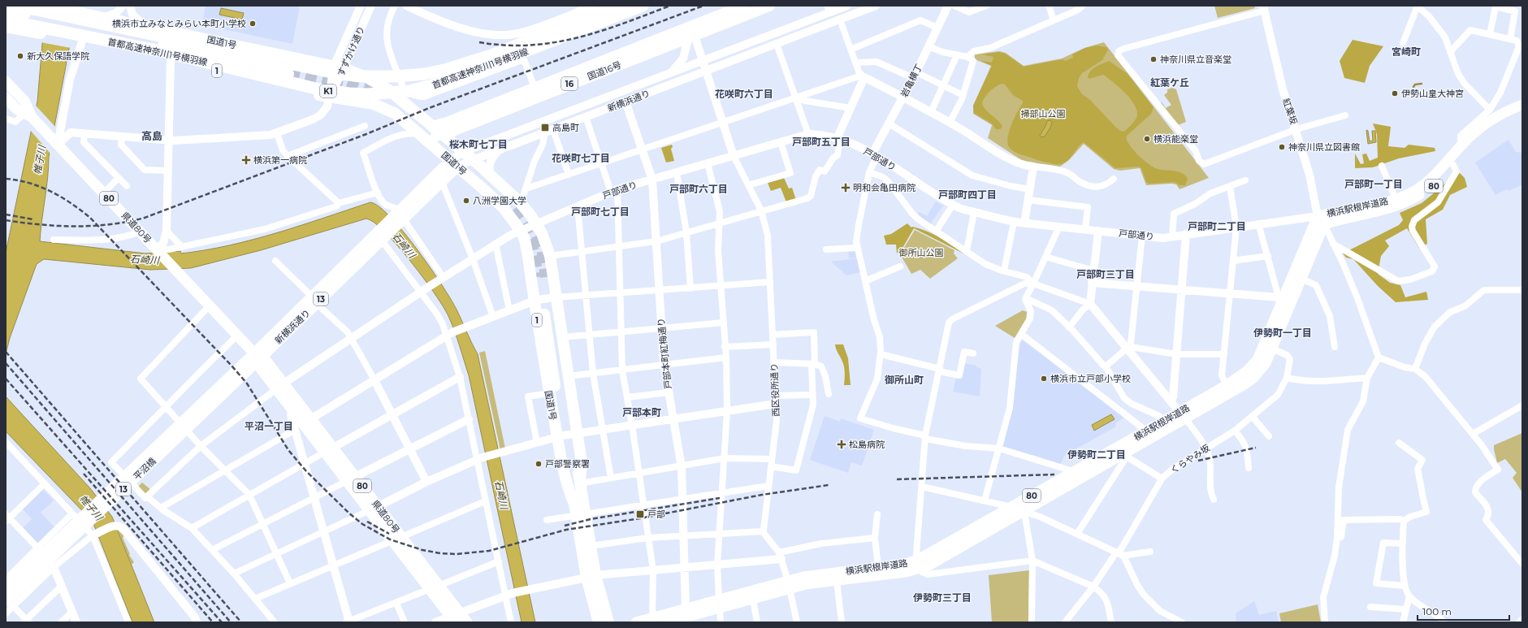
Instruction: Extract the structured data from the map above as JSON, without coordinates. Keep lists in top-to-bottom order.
{
  "streets": {
    "highway": [
      "国道1号",
      "首都高速神奈川1号横羽線",
      "1",
      "国道16号",
      "16",
      "K1"
    ],
    "main road": [
      "新横浜通り",
      "80",
      "横浜駅根岸道路",
      "県道80号",
      "13",
      "平沼橋"
    ],
    "street": [
      "すずかけ通り",
      "岩亀横丁",
      "紅葉坂",
      "戸部通り",
      "戸部本町紅梅通り",
      "西区役所通り",
      "くらやみ坂"
    ]
  },
  "crossings": [
    ["国道1号", "すずかけ通り"],
    ["国道1号", "国道16号"],
    ["国道1号", "新横浜通り"],
    ["国道1号", "戸部通り"],
    ["岩亀横丁", "戸部通り"],
    ["新横浜通り", "県道80号"],
    ["新横浜通り", "13"],
    ["新横浜通り", "戸部本町紅梅通り"],
    ["新横浜通り", "平沼橋"],
    ["紅葉坂", "戸部通り"],
    ["紅葉坂", "横浜駅根岸道路"],
    ["戸部通り", "横浜駅根岸道路"],
    ["戸部通り", "県道80号"],
    ["戸部通り", "戸部本町紅梅通り"],
    ["戸部通り", "西区役所通り"],
    ["横浜駅根岸道路", "戸部本町紅梅通り"],
    ["横浜駅根岸道路", "くらやみ坂"]
  ],
  "districts": [
    "宮崎町",
    "紅葉ケ丘",
    "花咲町六丁目",
    "高島",
    "戸部町五丁目",
    "桜木町七丁目",
    "花咲町七丁目",
    "戸部町一丁目",
    "戸部町六丁目",
    "戸部町四丁目",
    "戸部町七丁目",
    "戸部町二丁目",
    "戸部町三丁目",
    "伊勢町一丁目",
    "御所山町",
    "戸部本町",
    "平沼一丁目",
    "伊勢町二丁目",
    "伊勢町三丁目"
  ],
  "water": ["帷子川", "石崎川"],
  "parks": ["掃部山公園", "御所山公園"],
  "places": {
    "other": [
      "横浜市立みなとみらい本町小学校",
      "新大久保語学院",
      "神奈川県立音楽堂",
      "伊勢山皇大神宮",
      "横浜能楽堂",
      "神奈川県立図書館",
      "八洲学園大学",
      "横浜市立戸部小学校",
      "戸部警察署"
    ],
    "transit": ["高島町", "戸部"],
    "health": ["横浜第一病院", "明和会亀田病院", "松島病院"]
  },
  "scale_bar": "100 m"
}
